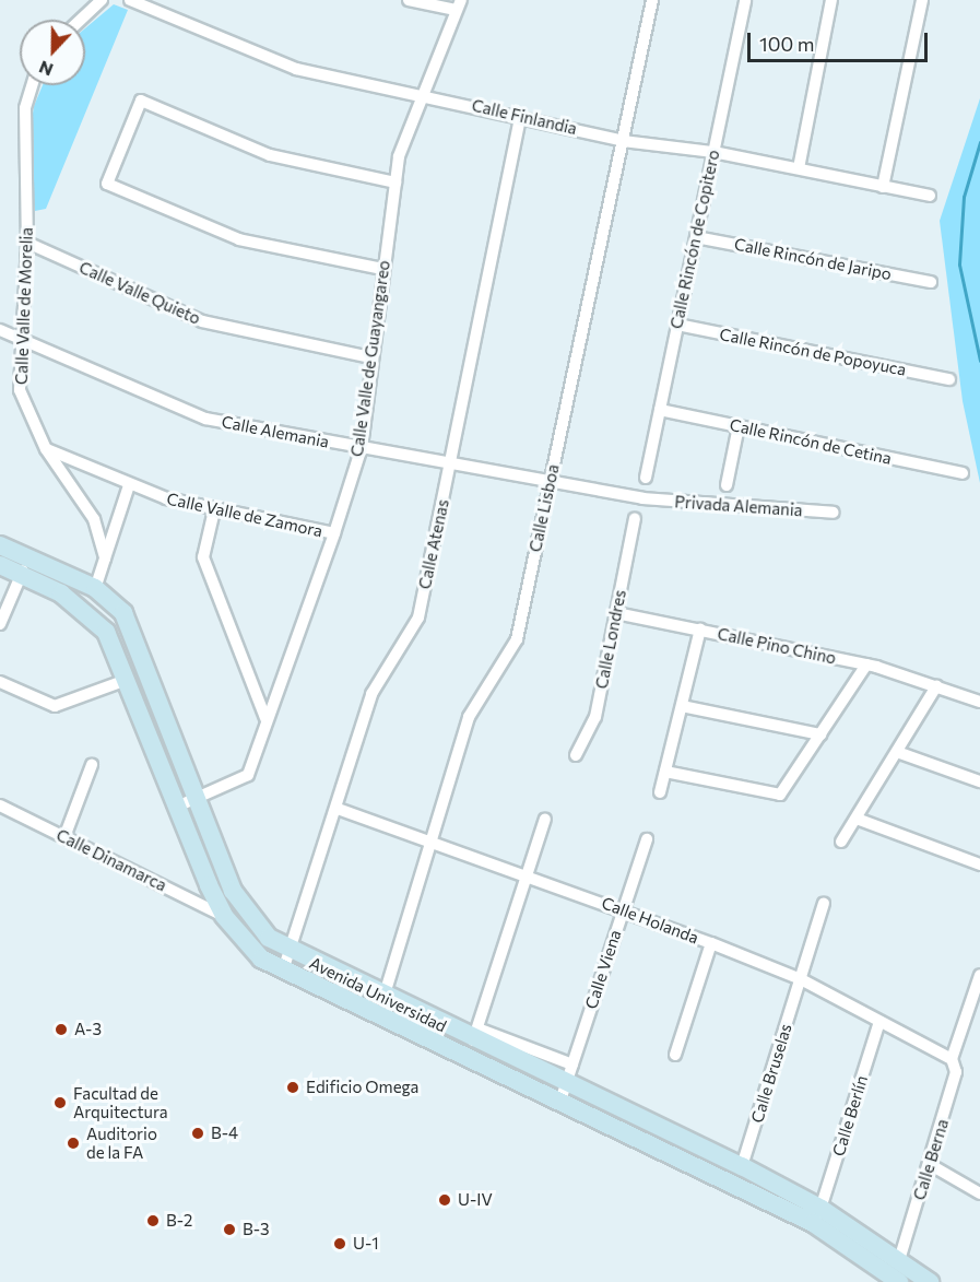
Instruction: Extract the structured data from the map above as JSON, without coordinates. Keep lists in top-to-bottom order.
{
  "streets": {
    "street": [
      "Calle Finlandia",
      "Calle Rincón de Copitero",
      "Calle Rincón de Jaripo",
      "Calle Valle Quieto",
      "Calle Valle de Morelia",
      "Calle Rincón de Popoyuca",
      "Calle Valle de Guayangareo",
      "Calle Alemania",
      "Calle Rincón de Cetina",
      "Privada Alemania",
      "Calle Lisboa",
      "Calle Valle de Zamora",
      "Calle Atenas",
      "Calle Londres",
      "Calle Pino Chino",
      "Calle Dinamarca",
      "Calle Holanda",
      "Calle Viena",
      "Avenida Universidad",
      "Calle Bruselas",
      "Calle Berlín",
      "Calle Berna"
    ]
  },
  "crossings": [
    ["Calle Finlandia", "Calle Rincón de Copitero"],
    ["Calle Finlandia", "Calle Valle de Guayangareo"],
    ["Calle Finlandia", "Calle Lisboa"],
    ["Calle Finlandia", "Calle Atenas"],
    ["Calle Rincón de Copitero", "Calle Rincón de Jaripo"],
    ["Calle Rincón de Copitero", "Calle Rincón de Popoyuca"],
    ["Calle Rincón de Copitero", "Calle Rincón de Cetina"],
    ["Calle Valle Quieto", "Calle Valle de Morelia"],
    ["Calle Valle Quieto", "Calle Valle de Guayangareo"],
    ["Calle Valle de Morelia", "Calle Alemania"],
    ["Calle Valle de Morelia", "Calle Valle de Zamora"],
    ["Calle Valle de Guayangareo", "Calle Alemania"],
    ["Calle Valle de Guayangareo", "Calle Valle de Zamora"],
    ["Calle Valle de Guayangareo", "Avenida Universidad"],
    ["Calle Alemania", "Privada Alemania"],
    ["Calle Alemania", "Calle Lisboa"],
    ["Calle Alemania", "Calle Atenas"],
    ["Calle Lisboa", "Calle Holanda"],
    ["Calle Lisboa", "Avenida Universidad"],
    ["Calle Atenas", "Calle Holanda"],
    ["Calle Atenas", "Avenida Universidad"],
    ["Calle Londres", "Calle Pino Chino"],
    ["Calle Dinamarca", "Avenida Universidad"],
    ["Calle Holanda", "Calle Viena"],
    ["Calle Holanda", "Calle Bruselas"],
    ["Calle Holanda", "Calle Berlín"],
    ["Calle Holanda", "Calle Berna"],
    ["Calle Viena", "Avenida Universidad"],
    ["Avenida Universidad", "Calle Bruselas"],
    ["Avenida Universidad", "Calle Berlín"],
    ["Avenida Universidad", "Calle Berna"]
  ],
  "places": [
    "A-3",
    "Edificio Omega",
    "Facultad de Arquitectura",
    "B-4",
    "Auditorio de la FA",
    "U-IV",
    "B-2",
    "B-3",
    "U-1"
  ],
  "scale_bar": "100 m",
  "north": "bottom"
}
